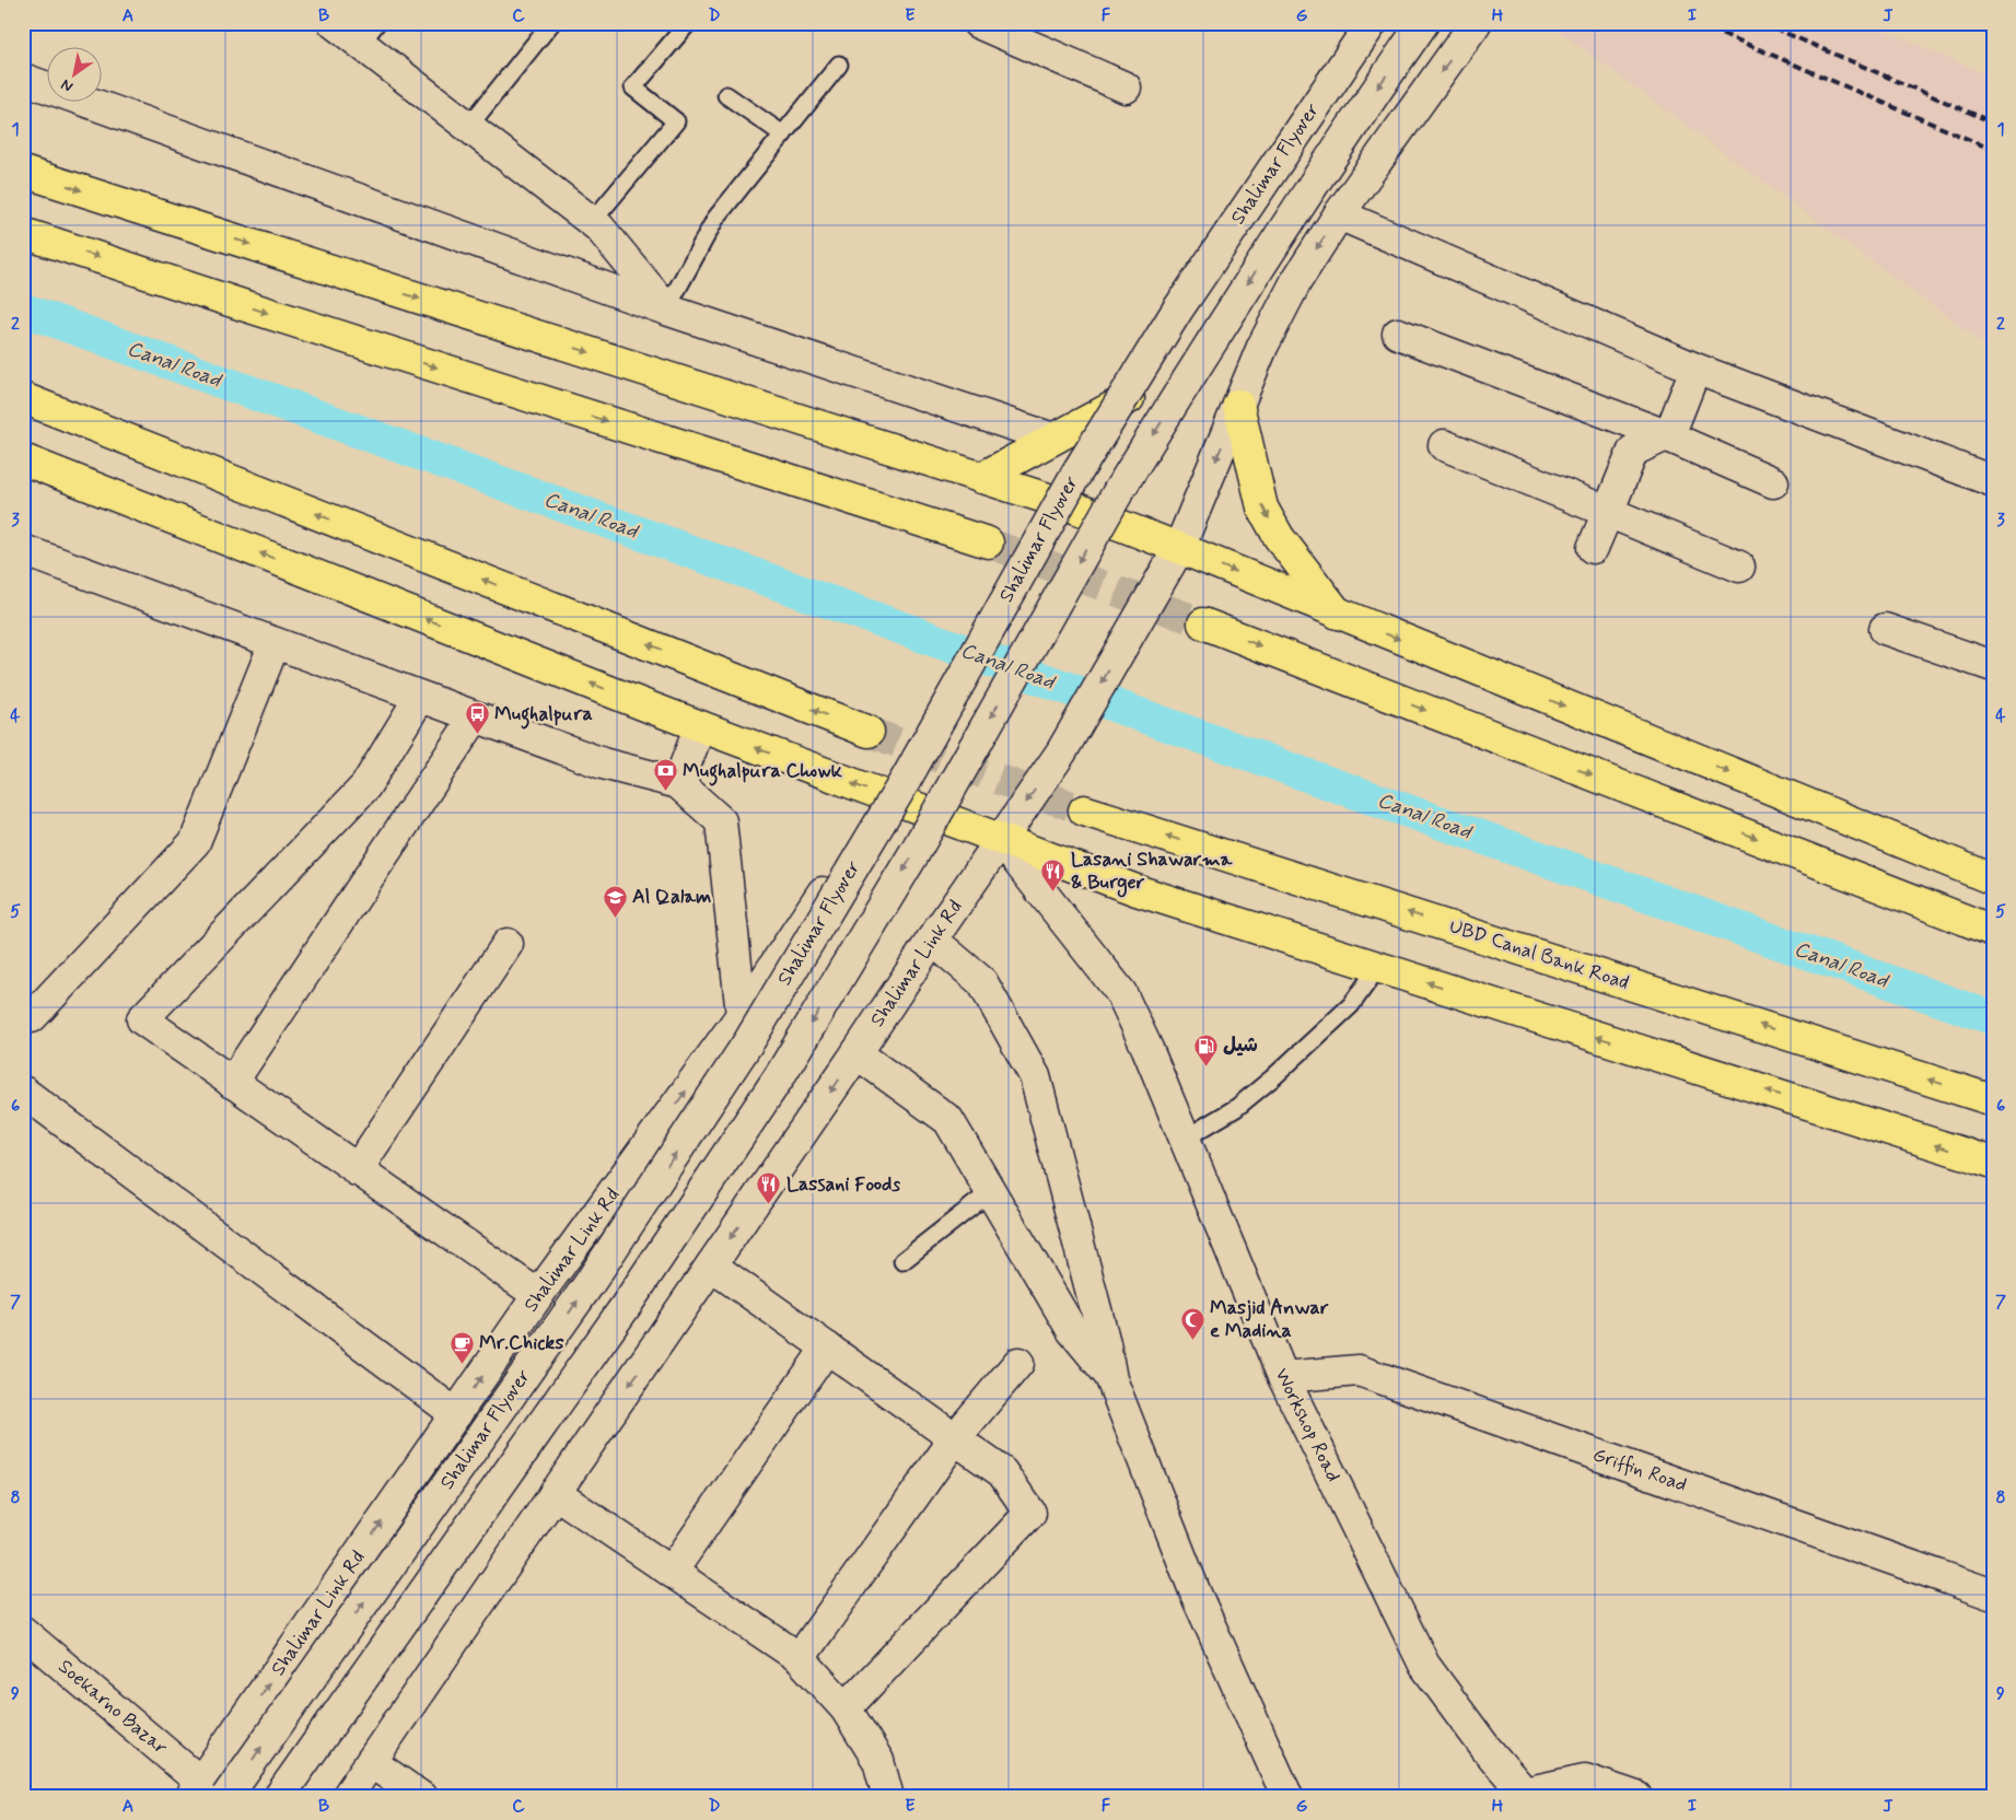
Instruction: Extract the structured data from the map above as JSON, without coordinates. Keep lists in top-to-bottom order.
{
  "streets": {
    "highway": ["UBD Canal Bank Road"],
    "street": [
      "Shalimar Flyover",
      "Shalimar Link Rd",
      "Workshop Road",
      "Griffin Road",
      "Soekarno Bazar"
    ]
  },
  "crossings": [
    ["Shalimar Flyover", "Shalimar Link Rd"],
    ["Shalimar Flyover", "Soekarno Bazar"],
    ["Shalimar Link Rd", "Workshop Road"],
    ["Shalimar Link Rd", "Soekarno Bazar"],
    ["Workshop Road", "Griffin Road"]
  ],
  "water": ["Canal Road"],
  "places": {
    "bus stop": ["Mughalpura"],
    "bank": ["Mughalpura Chowk"],
    "restaurant": ["Lasani Shawarma & Burger", "Lassani Foods"],
    "school or university": ["Al Qalam"],
    "fuel station": ["شیل"],
    "mosque": ["Masjid Anwar e Madina"],
    "cafe": ["Mr.Chicks"]
  },
  "north": "bottom left",
  "grid": {
    "columns": [
      "A",
      "B",
      "C",
      "D",
      "E",
      "F",
      "G",
      "H",
      "I",
      "J"
    ],
    "rows": [
      "1",
      "2",
      "3",
      "4",
      "5",
      "6",
      "7",
      "8",
      "9"
    ]
  }
}
